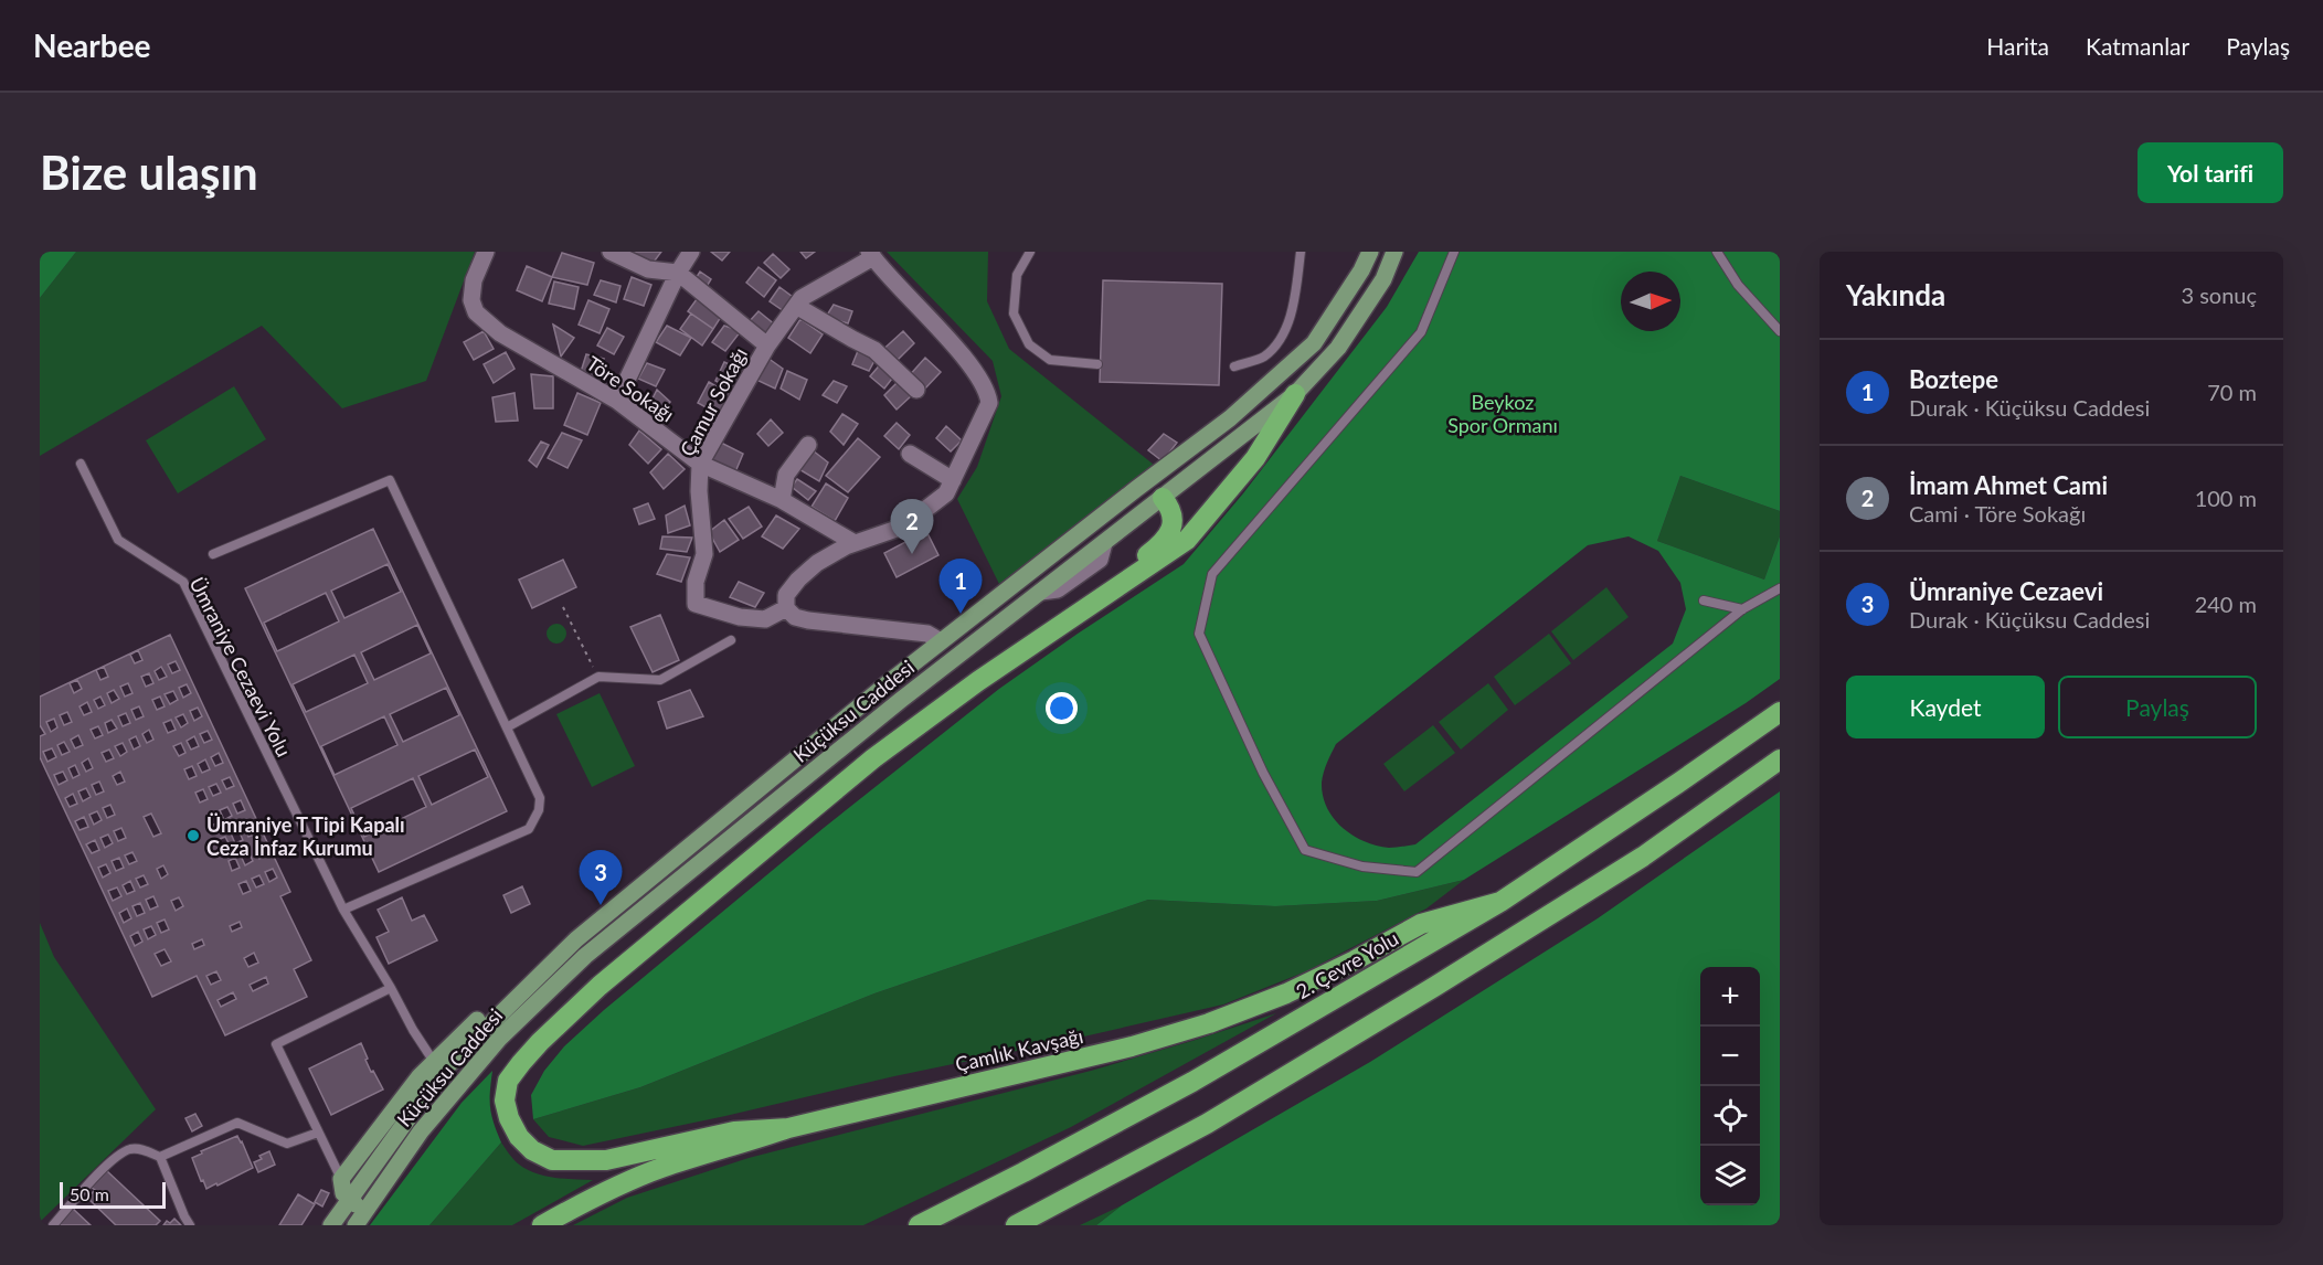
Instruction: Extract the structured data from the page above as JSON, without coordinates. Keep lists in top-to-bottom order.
{
  "streets": {
    "highway": ["2. Çevre Yolu", "Çamlık Kavşağı"],
    "main road": ["Küçüksu Caddesi"],
    "street": ["Töre Sokağı", "Çamur Sokağı"],
    "lane": ["Ümraniye Cezaevi Yolu"]
  },
  "crossings": [
    ["Töre Sokağı", "Çamur Sokağı"],
    ["Ümraniye Cezaevi Yolu", "Küçüksu Caddesi"],
    ["2. Çevre Yolu", "Çamlık Kavşağı"]
  ],
  "parks": ["Beykoz Spor Ormanı"],
  "places": ["Ümraniye T Tipi Kapalı Ceza İnfaz Kurumu"],
  "scale_bar": "50 m",
  "north": "right",
  "page": {
    "header": "Nearbee",
    "nav": ["Harita", "Katmanlar", "Paylaş"],
    "buttons": [
      "Yol tarifi",
      ["Kaydet", "Paylaş"]
    ],
    "title": "Bize ulaşın",
    "heading": ["Yakında", "3 sonuç"],
    "list": [
      {
        "mark": "1",
        "name": "Boztepe",
        "note": "Durak · Küçüksu Caddesi",
        "value": "70 m"
      },
      {
        "mark": "2",
        "name": "İmam Ahmet Cami",
        "note": "Cami · Töre Sokağı",
        "value": "100 m"
      },
      {
        "mark": "3",
        "name": "Ümraniye Cezaevi",
        "note": "Durak · Küçüksu Caddesi",
        "value": "240 m"
      }
    ],
    "pins": ["2", "1", "3"],
    "map_buttons": ["+", "−"],
    "scale": "50 m"
  }
}
